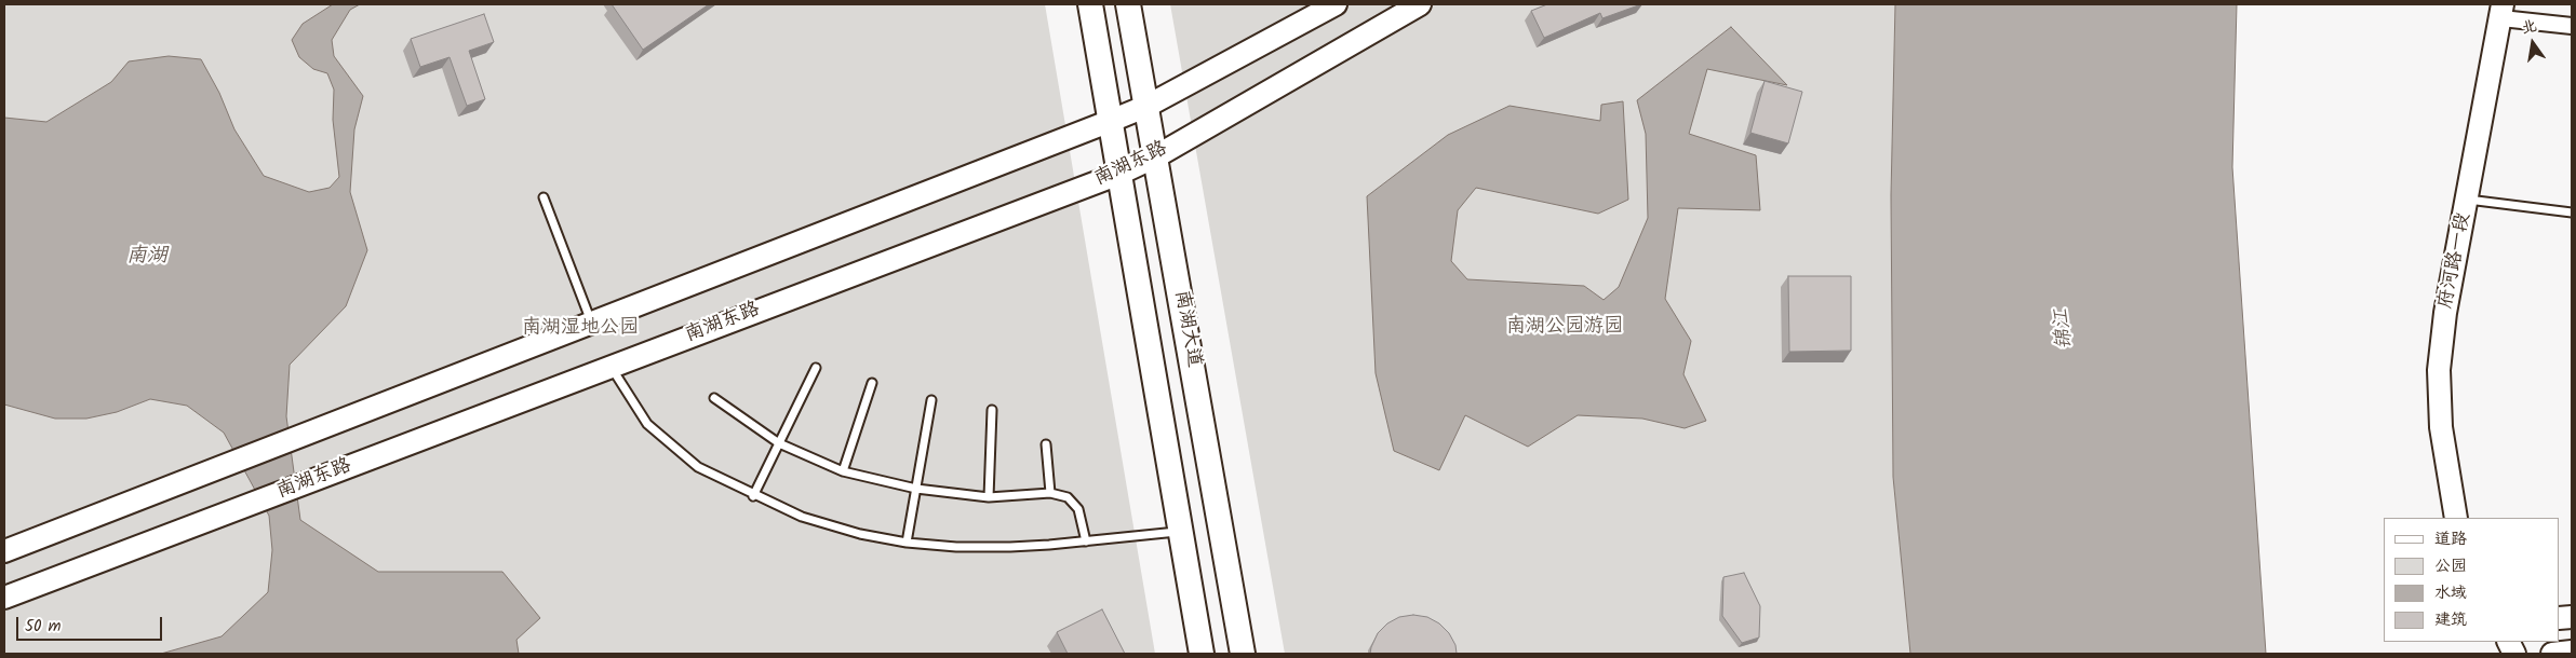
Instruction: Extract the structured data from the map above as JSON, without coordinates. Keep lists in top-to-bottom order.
{
  "streets": {
    "main road": ["南湖东路", "府河路一段", "南湖大道"]
  },
  "crossings": [
    ["南湖东路", "南湖大道"]
  ],
  "water": ["南湖", "锦江"],
  "parks": ["南湖公园游园", "南湖湿地公园"],
  "legend": [
    "道路",
    "公园",
    "水域",
    "建筑"
  ],
  "scale_bar": "50 m",
  "north": "top"
}
